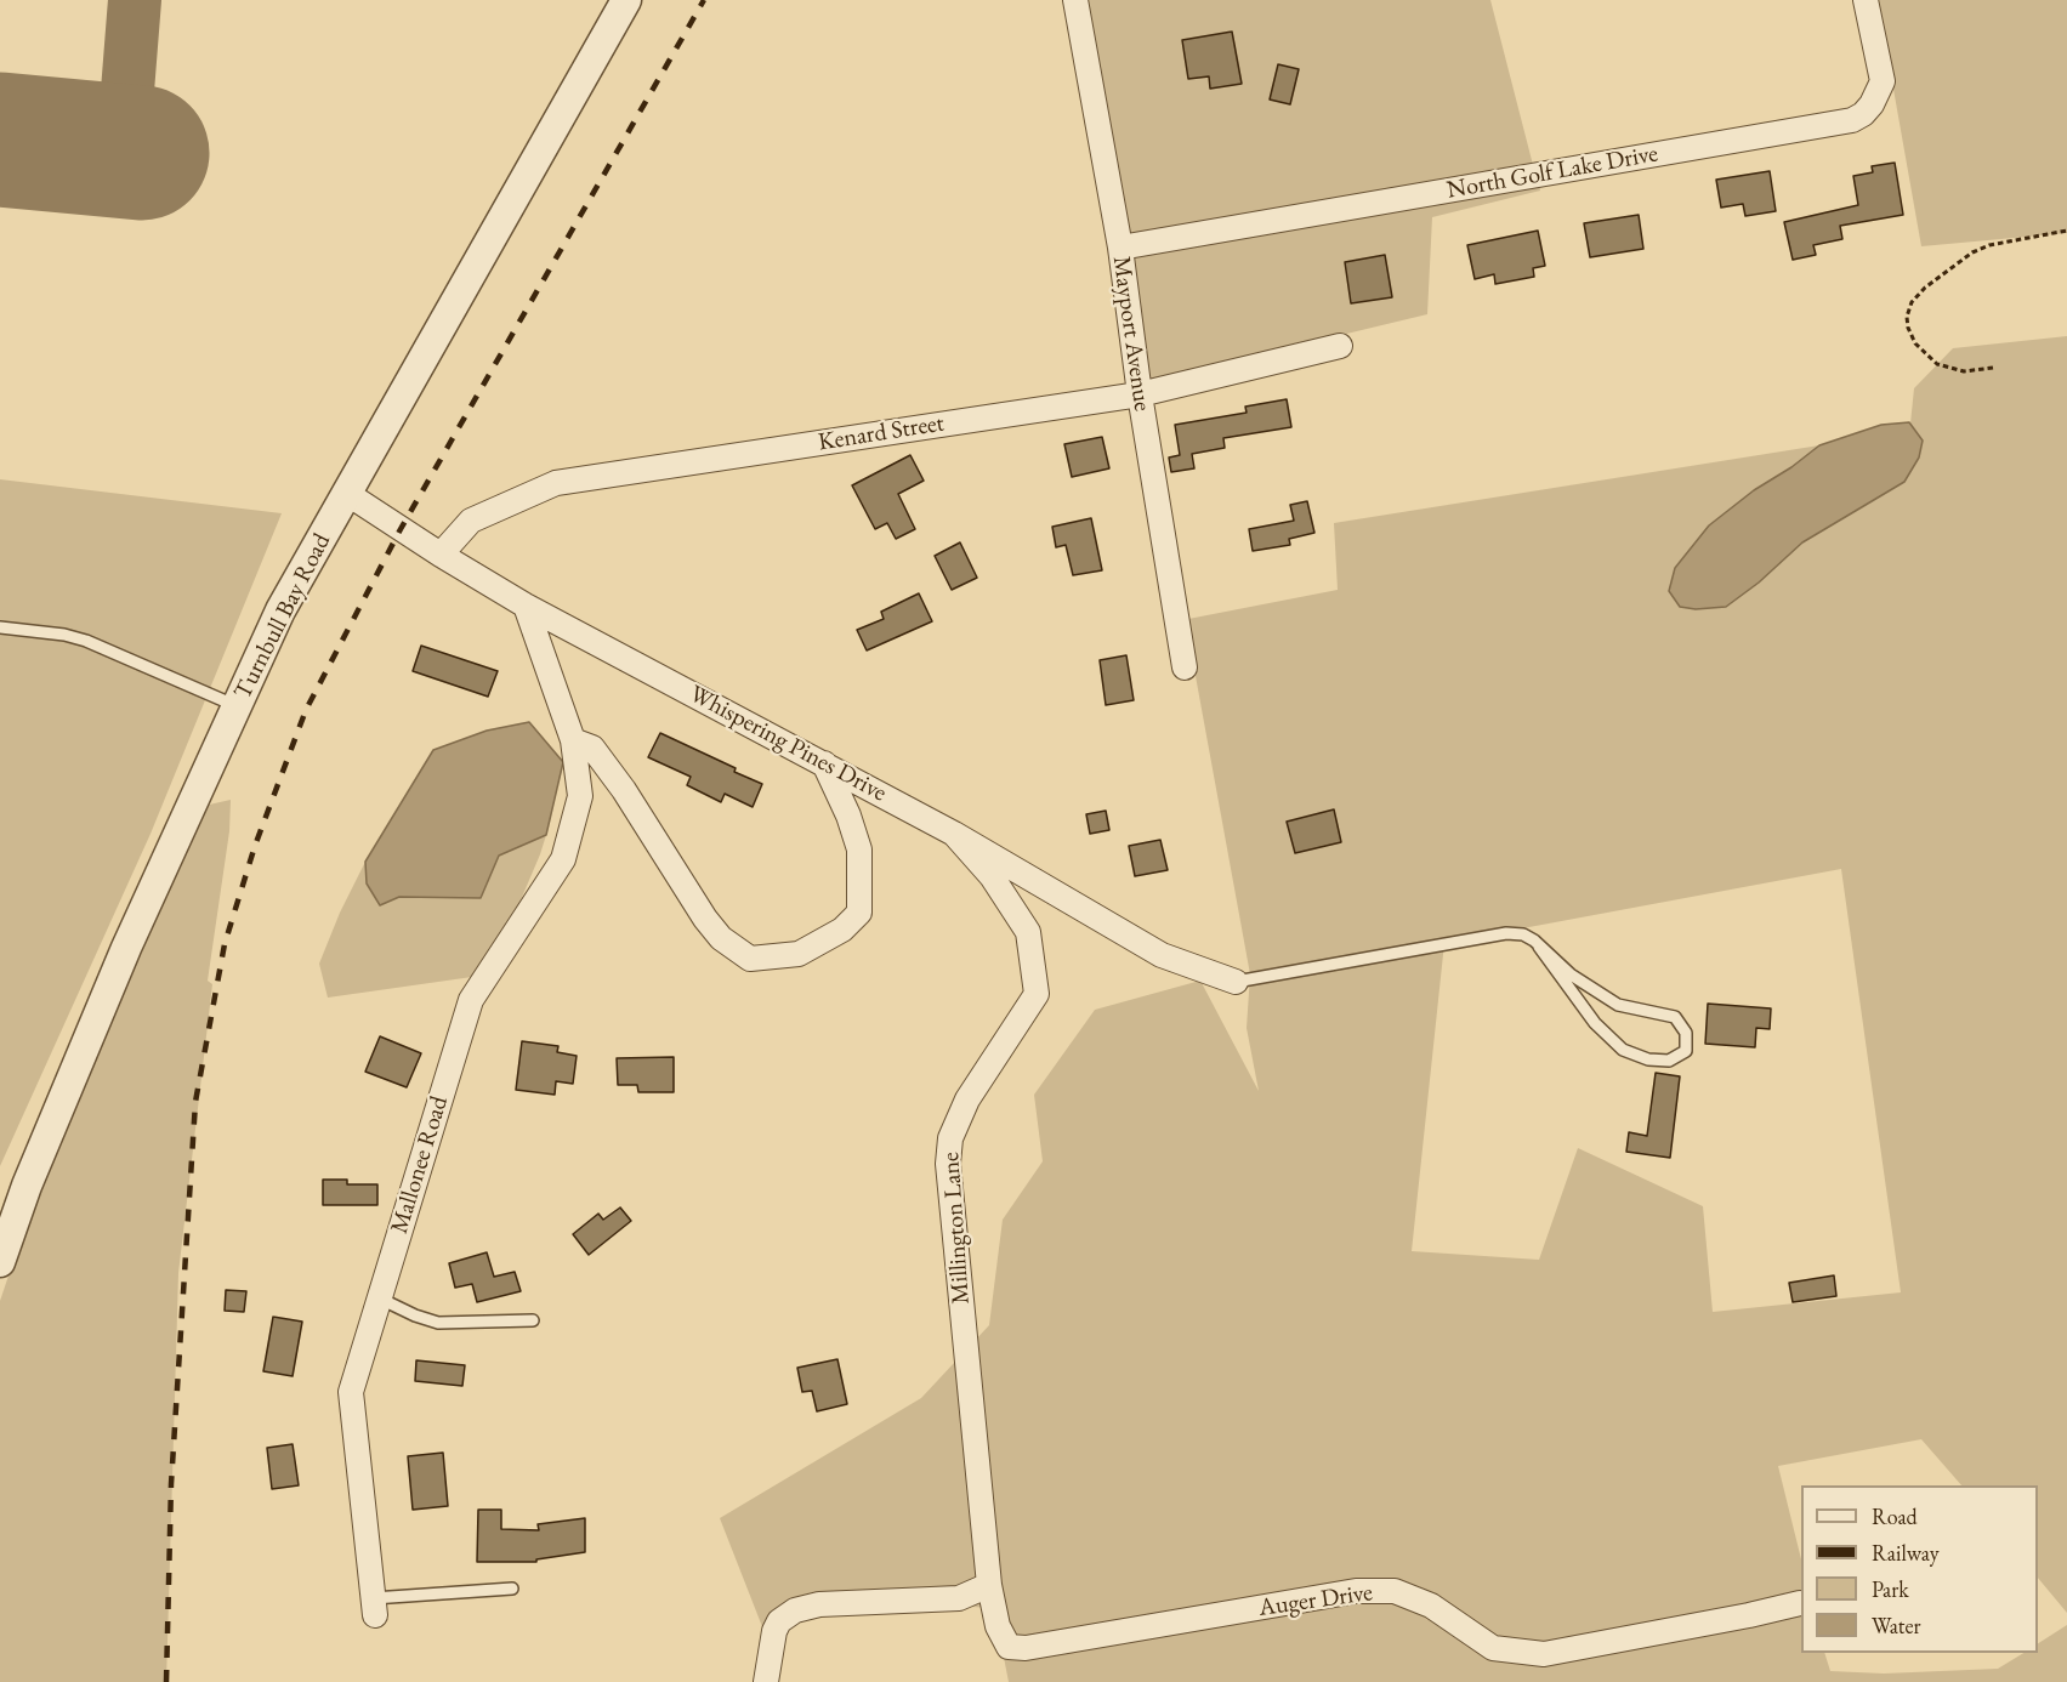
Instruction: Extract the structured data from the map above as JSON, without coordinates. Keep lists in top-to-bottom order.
{
  "streets": {
    "street": [
      "North Golf Lake Drive",
      "Mayport Avenue",
      "Kenard Street",
      "Turnbull Bay Road",
      "Whispering Pines Drive",
      "Mallonee Road",
      "Millington Lane",
      "Auger Drive"
    ]
  },
  "crossings": [
    ["North Golf Lake Drive", "Mayport Avenue"],
    ["Mayport Avenue", "Kenard Street"],
    ["Kenard Street", "Whispering Pines Drive"],
    ["Turnbull Bay Road", "Whispering Pines Drive"],
    ["Whispering Pines Drive", "Mallonee Road"],
    ["Whispering Pines Drive", "Millington Lane"],
    ["Millington Lane", "Auger Drive"]
  ],
  "legend": [
    "Road",
    "Railway",
    "Park",
    "Water"
  ]
}
